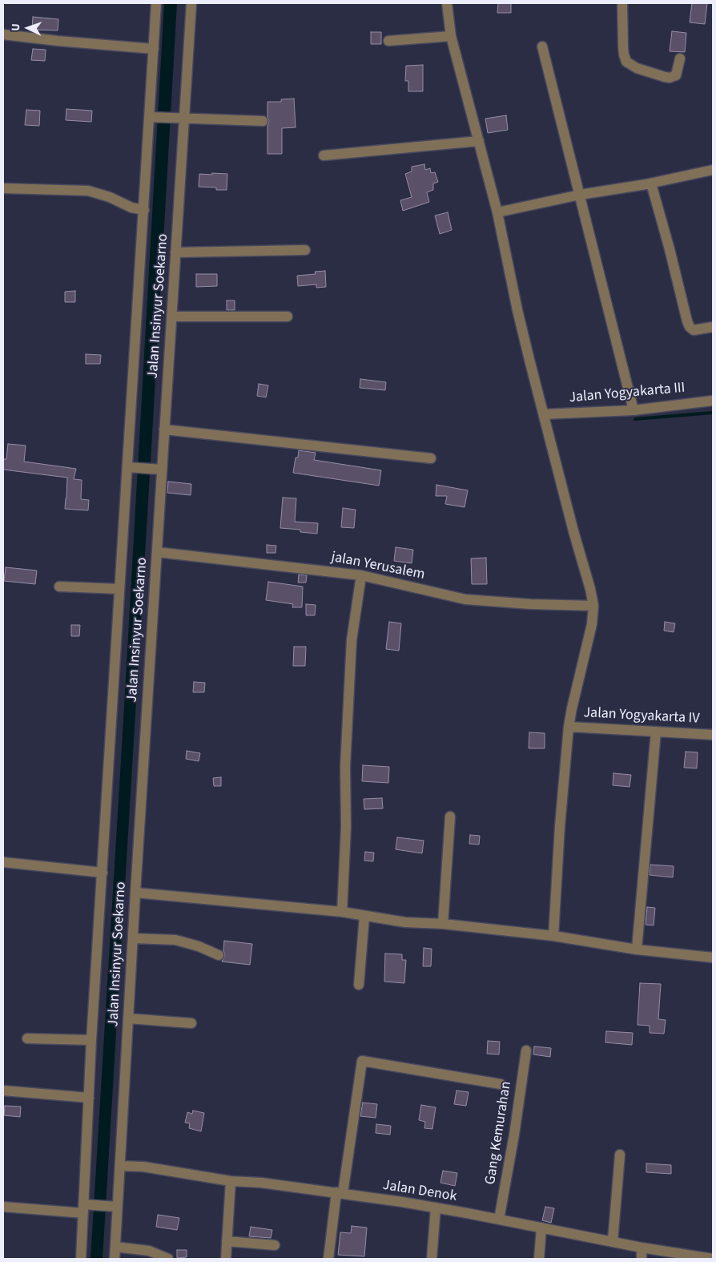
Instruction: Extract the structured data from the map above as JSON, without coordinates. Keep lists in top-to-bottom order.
{
  "streets": {
    "street": [
      "Jalan Insinyur Soekarno",
      "Jalan Yogyakarta III",
      "jalan Yerusalem",
      "Jalan Yogyakarta IV",
      "Gang Kemurahan",
      "Jalan Denok"
    ]
  },
  "crossings": [
    ["Jalan Insinyur Soekarno", "jalan Yerusalem"],
    ["Jalan Insinyur Soekarno", "Jalan Denok"],
    ["Gang Kemurahan", "Jalan Denok"]
  ],
  "north": "left"
}
